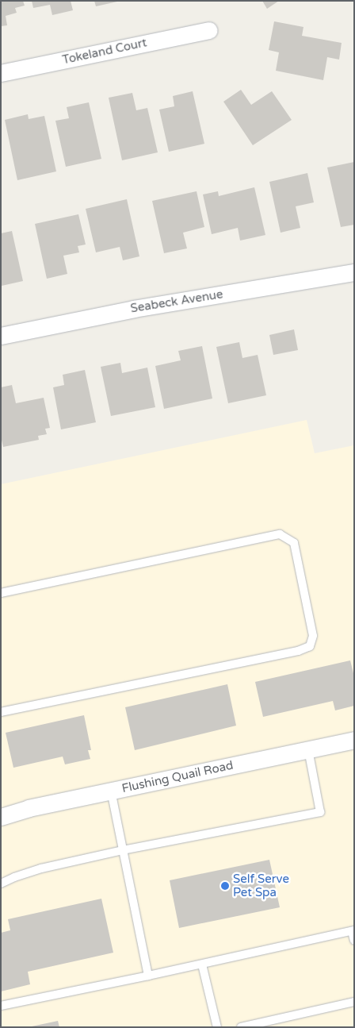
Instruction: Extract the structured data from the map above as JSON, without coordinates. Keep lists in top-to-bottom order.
{
  "streets": {
    "street": ["Tokeland Court", "Seabeck Avenue", "Flushing Quail Road"]
  },
  "places": ["Self Serve Pet Spa"]
}
